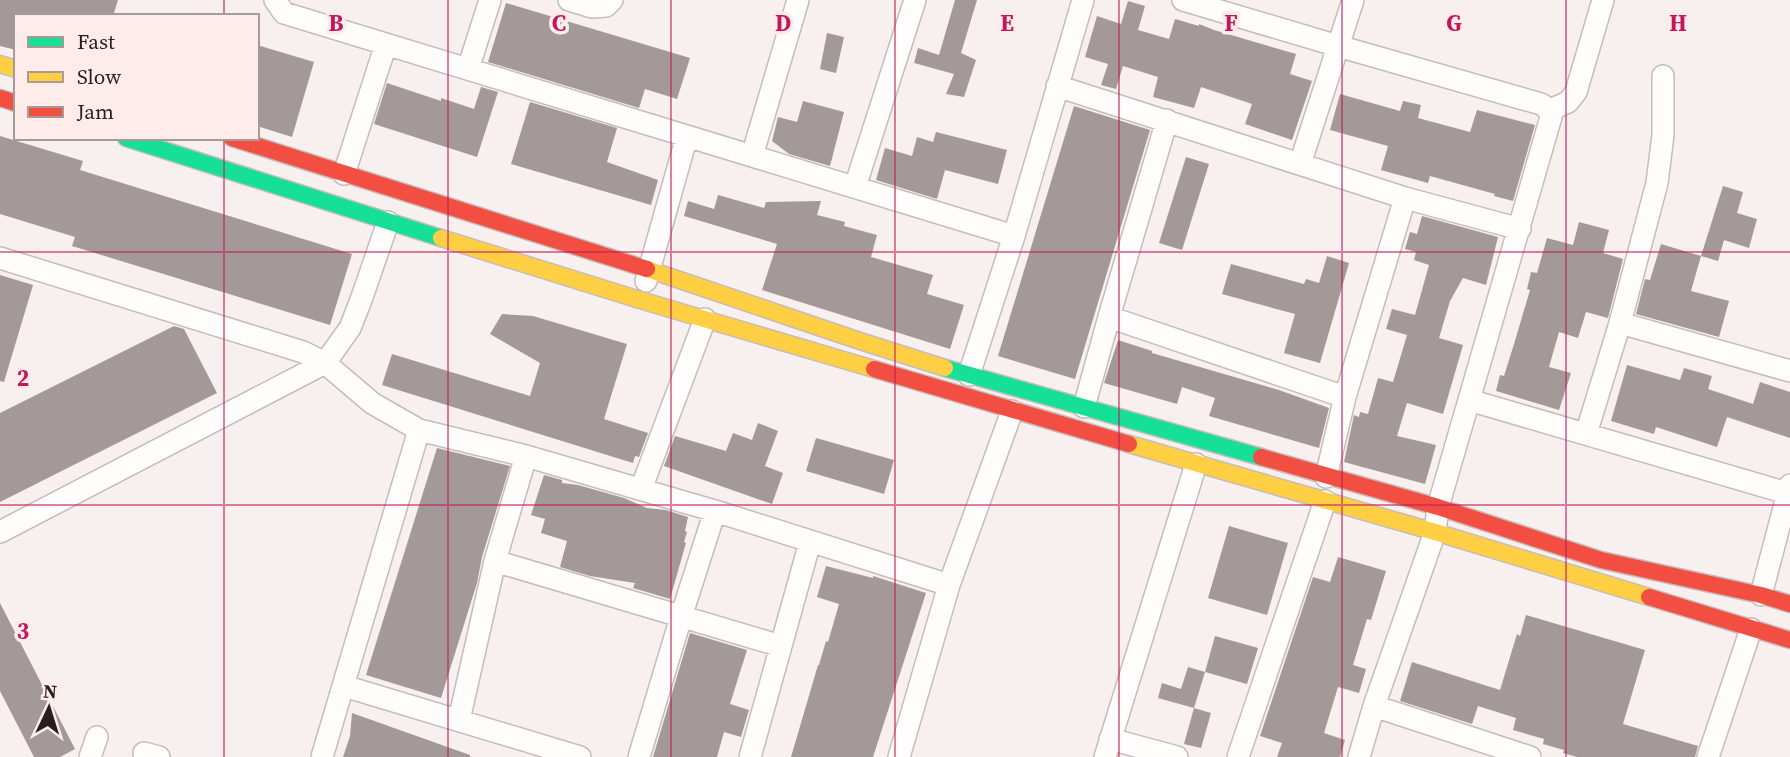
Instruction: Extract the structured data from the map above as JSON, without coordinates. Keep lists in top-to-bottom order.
{
  "legend": ["Fast", "Slow", "Jam"],
  "north": "top",
  "grid": {
    "columns": [
      "B",
      "C",
      "D",
      "E",
      "F",
      "G",
      "H"
    ],
    "rows": ["2", "3"]
  }
}
